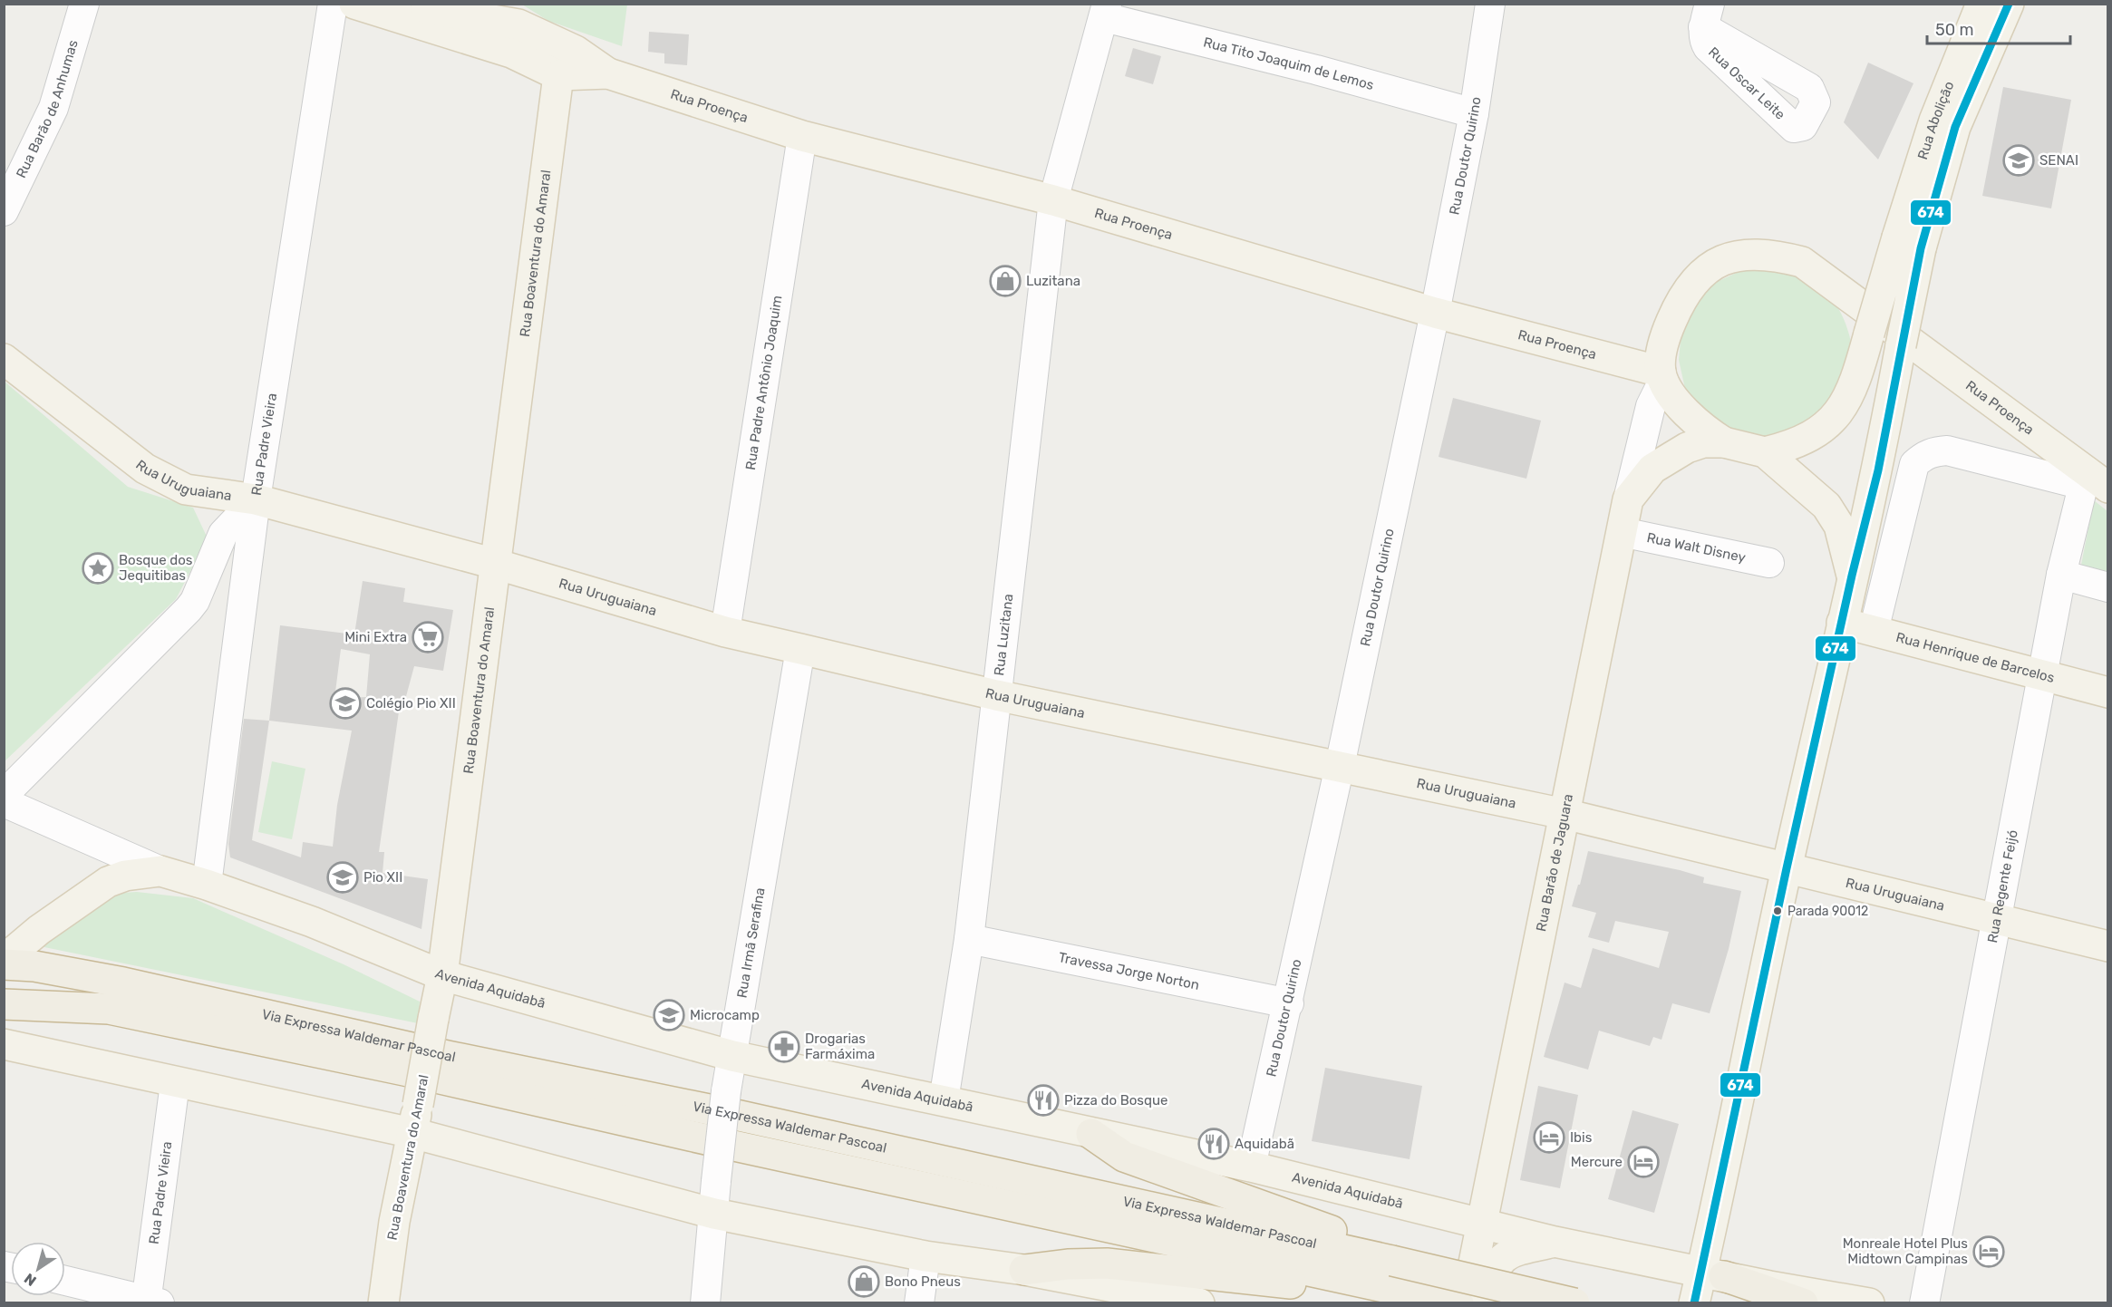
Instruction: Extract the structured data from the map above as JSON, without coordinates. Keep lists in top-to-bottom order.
{
  "streets": {
    "highway": ["Via Expressa Waldemar Pascoal"],
    "main road": [
      "Rua Proença",
      "Rua Abolição",
      "Rua Boaventura do Amaral",
      "Rua Uruguaiana",
      "Rua Henrique de Barcelos",
      "Rua Barão de Jaguara",
      "Avenida Aquidabã"
    ],
    "street": [
      "Rua Tito Joaquim de Lemos",
      "Rua Barão de Anhumas",
      "Rua Doutor Quirino",
      "Rua Padre Antônio Joaquim",
      "Rua Padre Vieira",
      "Rua Walt Disney",
      "Rua Luzitana",
      "Rua Regente Feijó",
      "Rua Irmã Serafina",
      "Travessa Jorge Norton"
    ]
  },
  "crossings": [
    ["Rua Tito Joaquim de Lemos", "Rua Doutor Quirino"],
    ["Rua Tito Joaquim de Lemos", "Rua Luzitana"],
    ["Rua Proença", "Rua Doutor Quirino"],
    ["Rua Proença", "Rua Boaventura do Amaral"],
    ["Rua Proença", "Rua Padre Antônio Joaquim"],
    ["Rua Proença", "Rua Luzitana"],
    ["Rua Proença", "Rua Regente Feijó"],
    ["Rua Doutor Quirino", "Rua Uruguaiana"],
    ["Rua Doutor Quirino", "Travessa Jorge Norton"],
    ["Rua Doutor Quirino", "Avenida Aquidabã"],
    ["Rua Boaventura do Amaral", "Rua Uruguaiana"],
    ["Rua Boaventura do Amaral", "Avenida Aquidabã"],
    ["Rua Padre Antônio Joaquim", "Rua Uruguaiana"],
    ["Rua Padre Vieira", "Rua Uruguaiana"],
    ["Rua Padre Vieira", "Avenida Aquidabã"],
    ["Rua Uruguaiana", "Rua Luzitana"],
    ["Rua Uruguaiana", "Rua Barão de Jaguara"],
    ["Rua Uruguaiana", "Rua Regente Feijó"],
    ["Rua Uruguaiana", "Rua Irmã Serafina"],
    ["Rua Walt Disney", "Rua Barão de Jaguara"],
    ["Rua Luzitana", "Travessa Jorge Norton"],
    ["Rua Luzitana", "Avenida Aquidabã"],
    ["Rua Henrique de Barcelos", "Rua Regente Feijó"],
    ["Rua Barão de Jaguara", "Avenida Aquidabã"],
    ["Rua Irmã Serafina", "Avenida Aquidabã"]
  ],
  "places": {
    "school or university": [
      "SENAI",
      "Colégio Pio XII",
      "Pio XII",
      "Microcamp"
    ],
    "shop": ["Luzitana", "Bono Pneus"],
    "place": ["Bosque dos Jequitibas"],
    "supermarket": ["Mini Extra"],
    "other": ["Parada 90012"],
    "pharmacy": ["Drogarias Farmáxima"],
    "restaurant": ["Pizza do Bosque", "Aquidabã"],
    "hotel": ["Ibis", "Mercure", "Monreale Hotel Plus Midtown Campinas"]
  },
  "lines": ["transit line 674"],
  "scale_bar": "50 m",
  "north": "bottom left"
}
